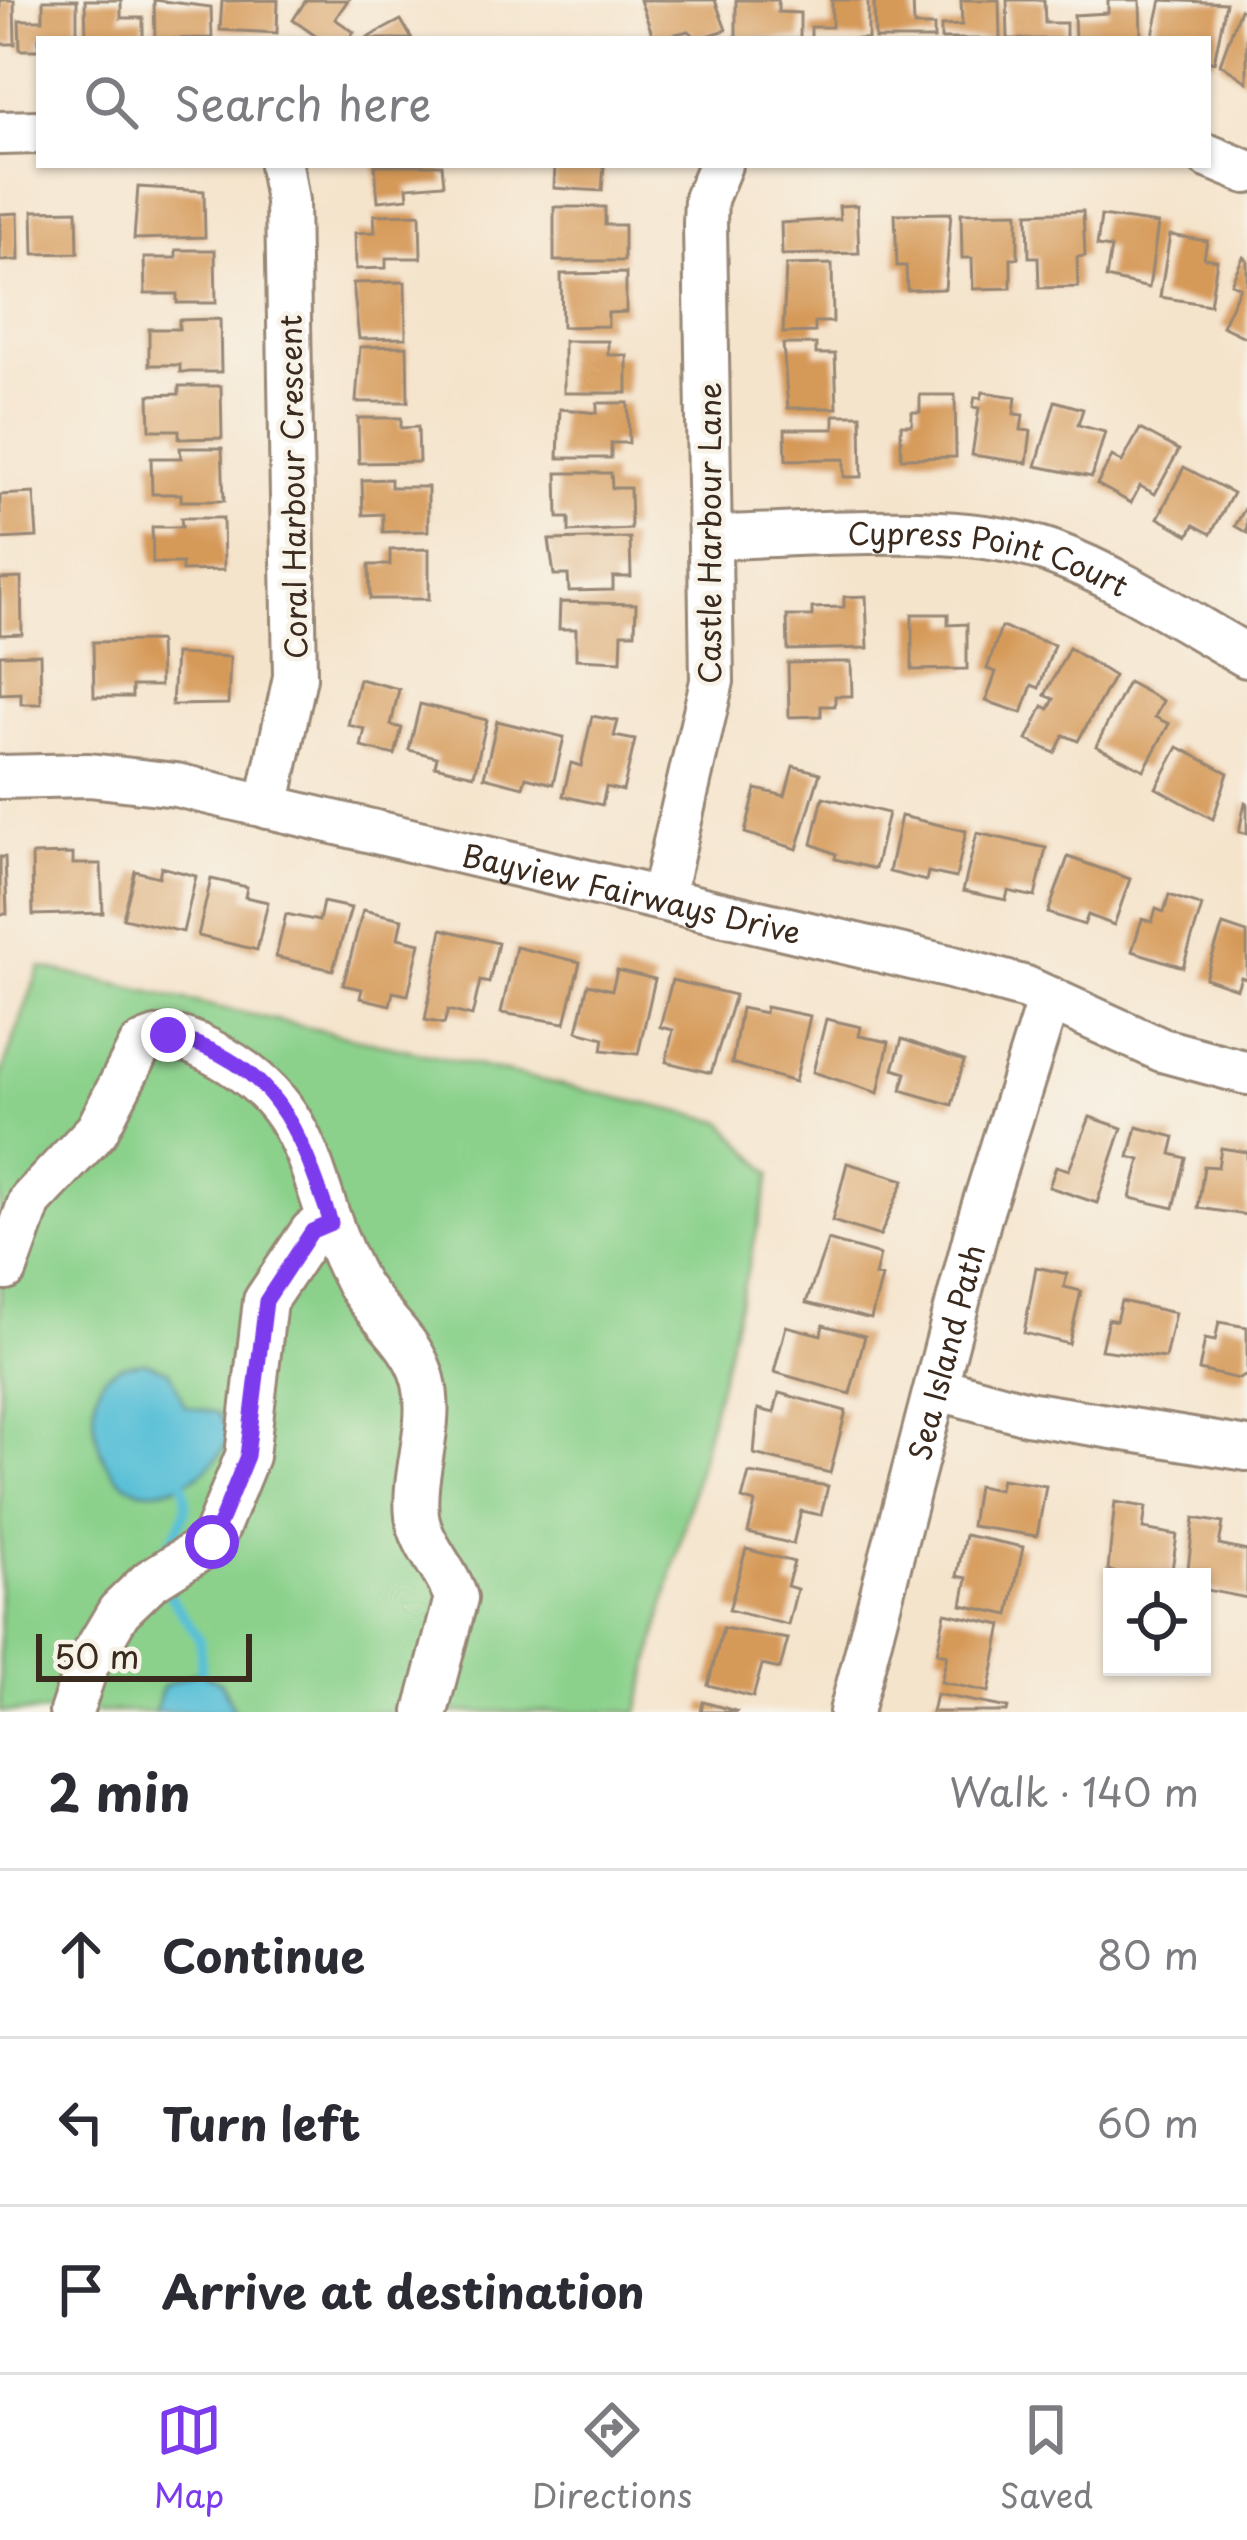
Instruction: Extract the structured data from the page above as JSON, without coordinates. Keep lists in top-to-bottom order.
{
  "streets": {
    "street": [
      "Coral Harbour Crescent",
      "Castle Harbour Lane",
      "Cypress Point Court",
      "Bayview Fairways Drive",
      "Sea Island Path"
    ]
  },
  "crossings": [
    ["Coral Harbour Crescent", "Bayview Fairways Drive"],
    ["Castle Harbour Lane", "Cypress Point Court"],
    ["Castle Harbour Lane", "Bayview Fairways Drive"],
    ["Bayview Fairways Drive", "Sea Island Path"]
  ],
  "scale_bar": "50 m",
  "page": {
    "search": "Search here",
    "scale": "50 m",
    "heading": ["2 min", "Walk · 140 m"],
    "list": [
      ["Continue", "80 m"],
      ["Turn left", "60 m"],
      "Arrive at destination"
    ],
    "nav": ["Map", "Directions", "Saved"]
  }
}
